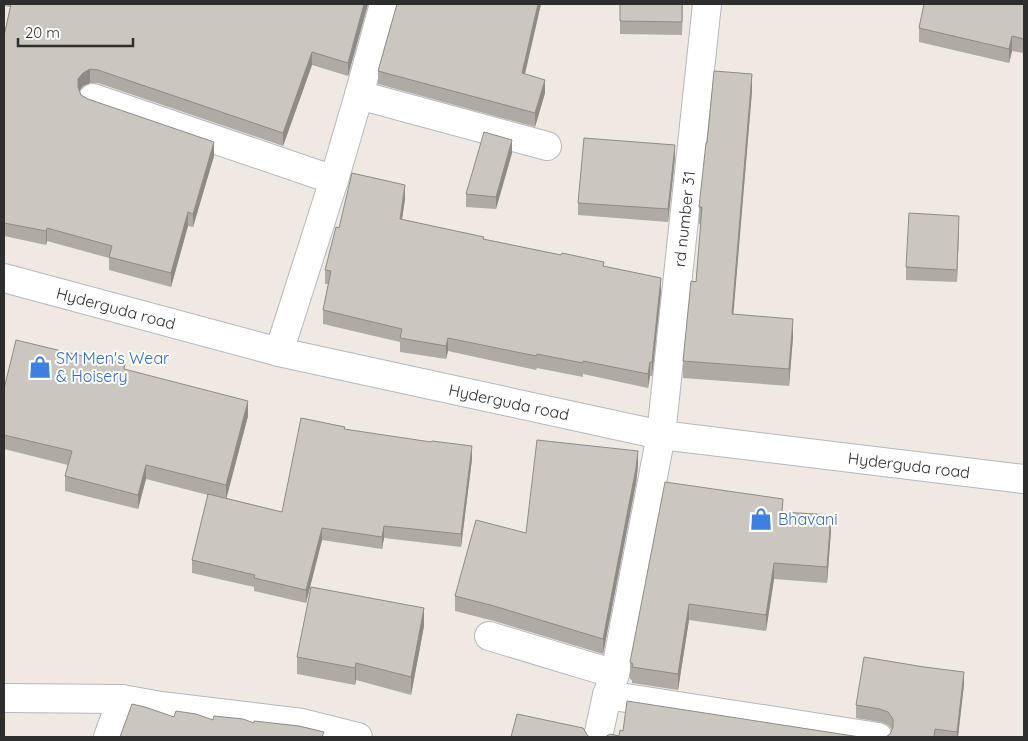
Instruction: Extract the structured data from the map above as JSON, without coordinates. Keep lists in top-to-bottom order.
{
  "streets": {
    "street": ["rd number 31", "Hyderguda road"]
  },
  "crossings": [
    ["rd number 31", "Hyderguda road"]
  ],
  "places": {
    "shop": ["SM Men's Wear & Hoisery", "Bhavani"]
  },
  "scale_bar": "20 m"
}
